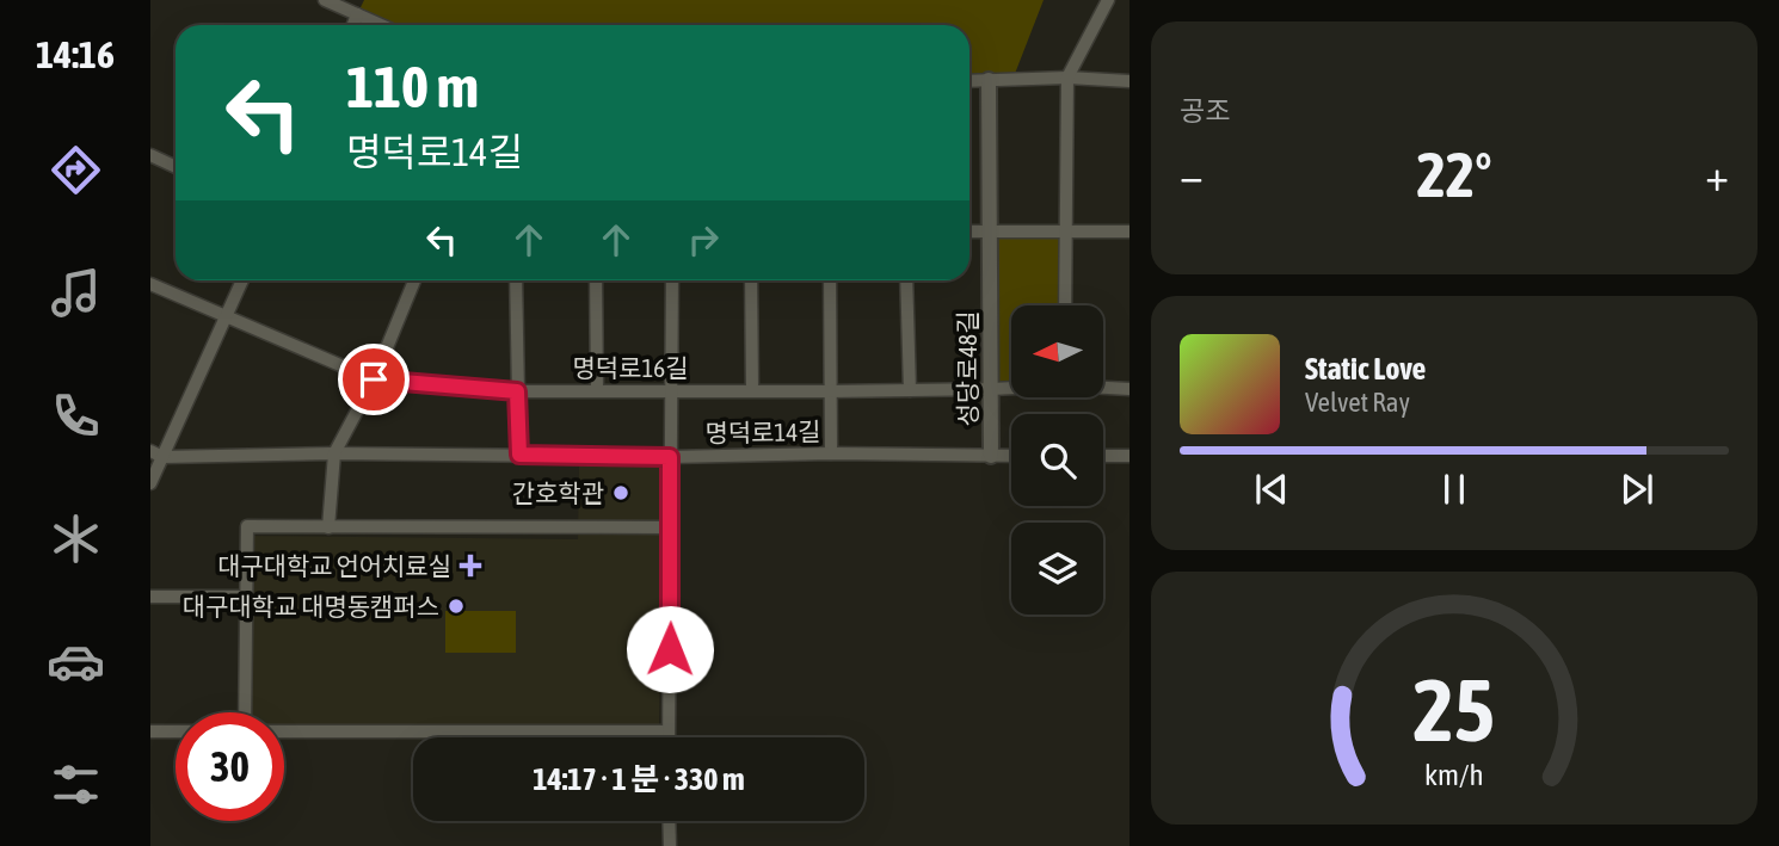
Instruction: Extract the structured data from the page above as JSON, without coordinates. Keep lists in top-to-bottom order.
{
  "streets": {
    "street": ["명덕로16길", "성당로48길", "명덕로14길"]
  },
  "crossings": [
    ["명덕로16길", "성당로48길"],
    ["성당로48길", "명덕로14길"]
  ],
  "places": {
    "other": ["간호학관", "대구대학교 대명동캠퍼스"],
    "health": ["대구대학교 언어치료실"]
  },
  "north": "left",
  "page": {
    "tabs": "14:16",
    "tile": "공조",
    "turn": ["110 m", "명덕로14길"],
    "heat": ["−", "22°", "+"],
    "song": ["Static Love", "Velvet Ray"],
    "limit": "30",
    "trip": "14:17 · 1 분 · 330 m",
    "gauge": ["25", "km/h"]
  }
}
